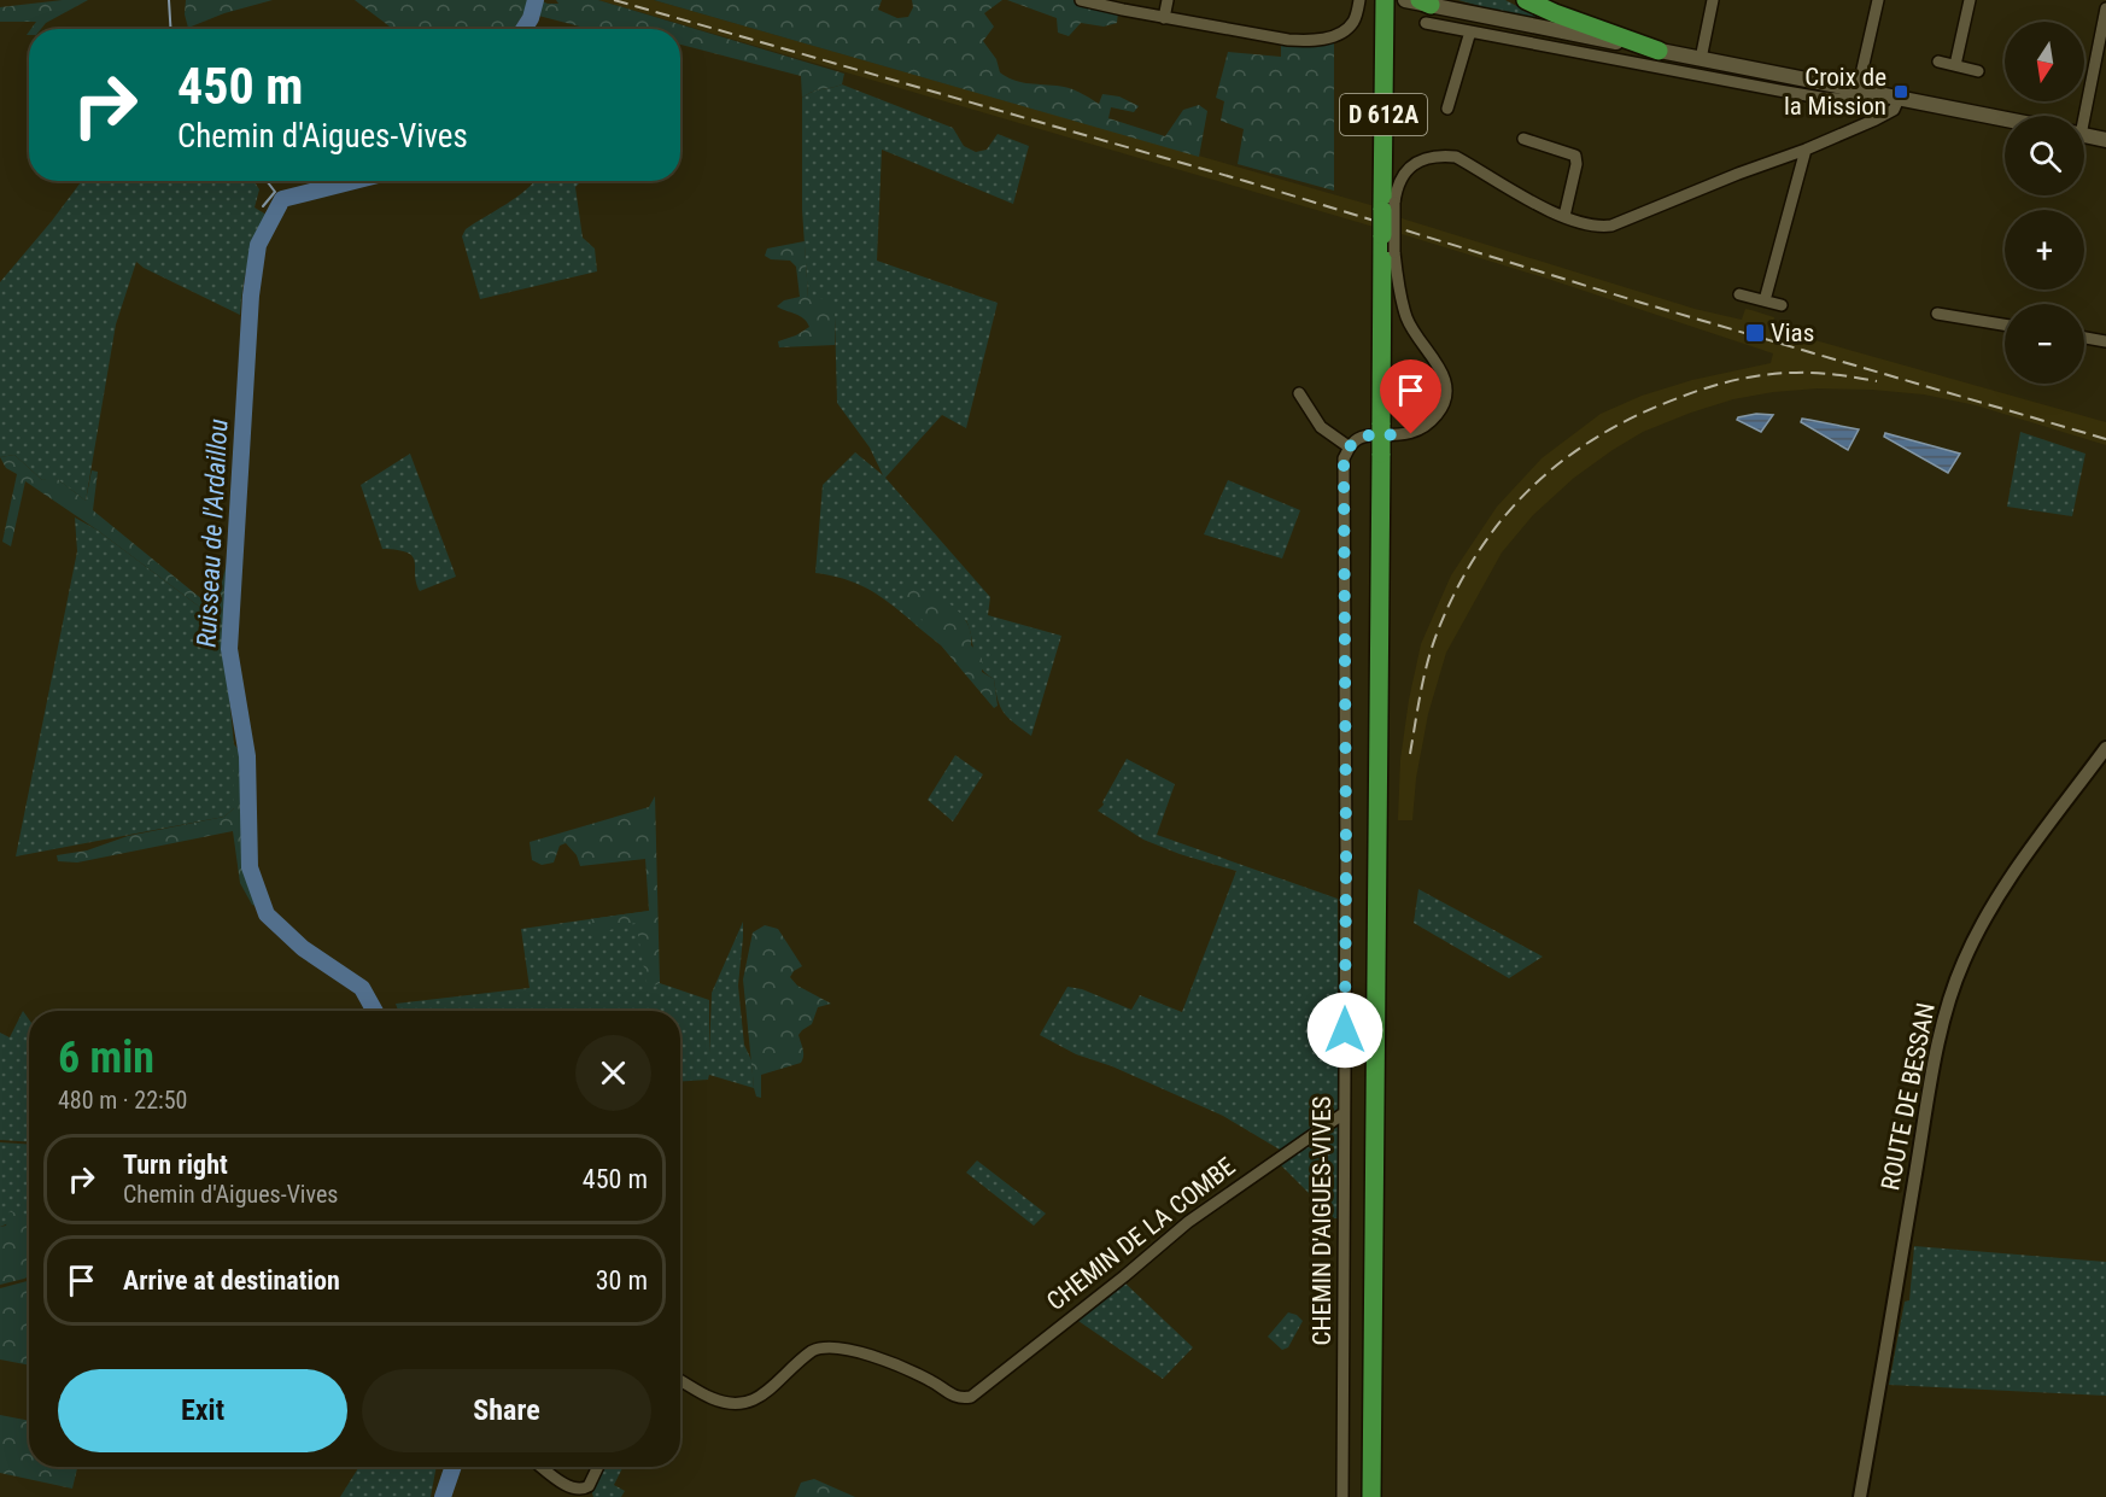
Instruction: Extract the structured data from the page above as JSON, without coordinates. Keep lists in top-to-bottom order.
{
  "streets": {
    "highway": ["D 612A"],
    "street": ["ROUTE DE BESSAN", "CHEMIN D'AIGUES-VIVES", "CHEMIN DE LA COMBE"]
  },
  "crossings": [
    ["CHEMIN D'AIGUES-VIVES", "CHEMIN DE LA COMBE"]
  ],
  "water": ["Ruisseau de l'Ardaillou"],
  "places": {
    "transit": ["Croix de la Mission", "Vias"]
  },
  "north": "bottom",
  "page": {
    "map_buttons": ["+", "−"],
    "turn": ["450 m", "Chemin d'Aigues-Vives"],
    "heading": ["6 min", "480 m · 22:50"],
    "list": [
      {
        "name": "Turn right",
        "note": "Chemin d'Aigues-Vives",
        "value": "450 m"
      },
      {
        "name": "Arrive at destination",
        "value": "30 m"
      }
    ],
    "buttons": ["Exit", "Share"]
  }
}
